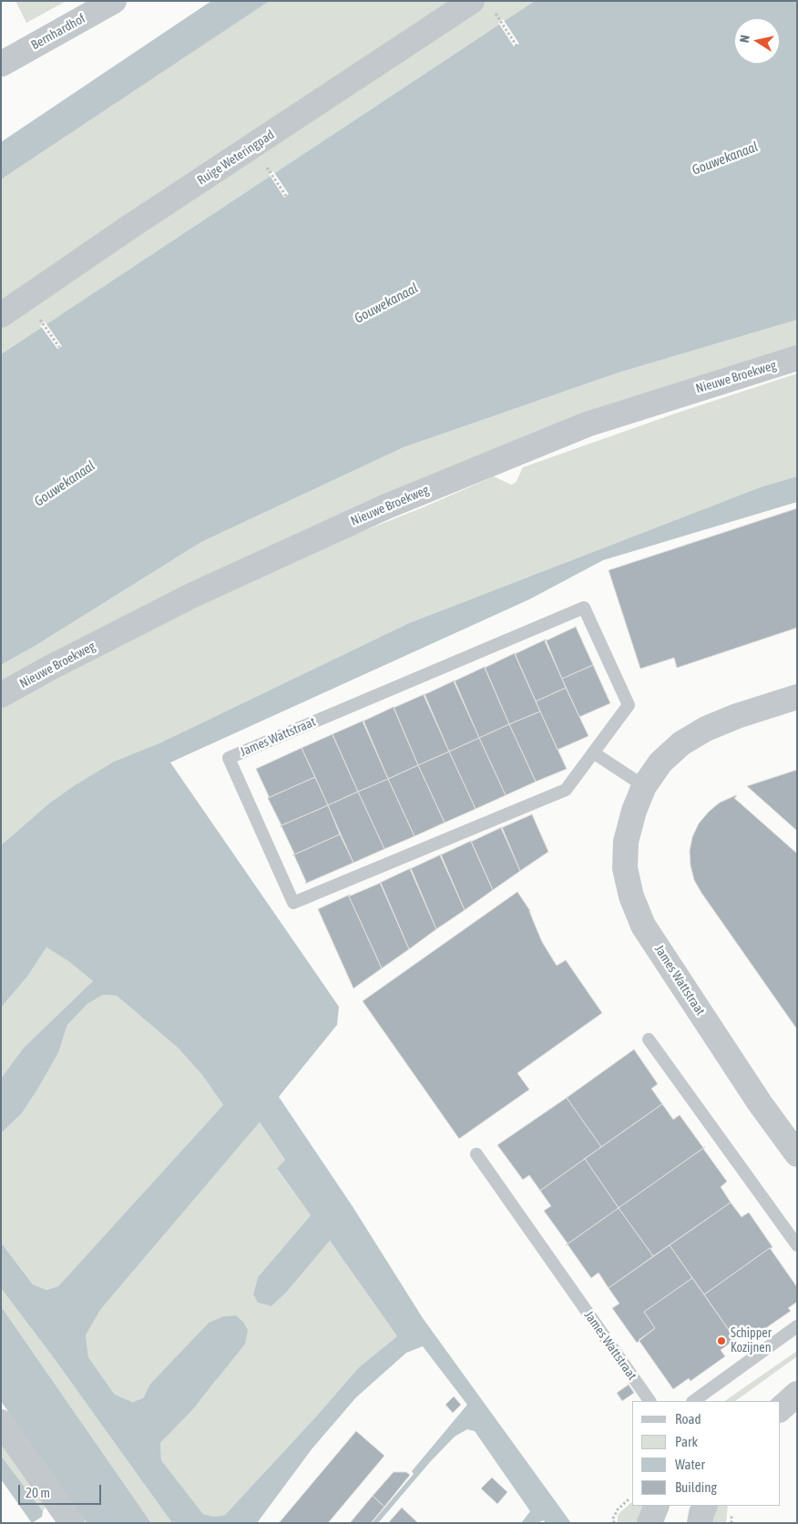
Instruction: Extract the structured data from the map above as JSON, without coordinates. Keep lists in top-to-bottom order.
{
  "streets": {
    "street": [
      "Bernhardhof",
      "Ruige Weteringpad",
      "Nieuwe Broekweg",
      "James Wattstraat"
    ]
  },
  "water": ["Gouwekanaal"],
  "places": ["Schipper Kozijnen"],
  "legend": [
    "Road",
    "Park",
    "Water",
    "Building"
  ],
  "scale_bar": "20 m",
  "north": "left"
}
